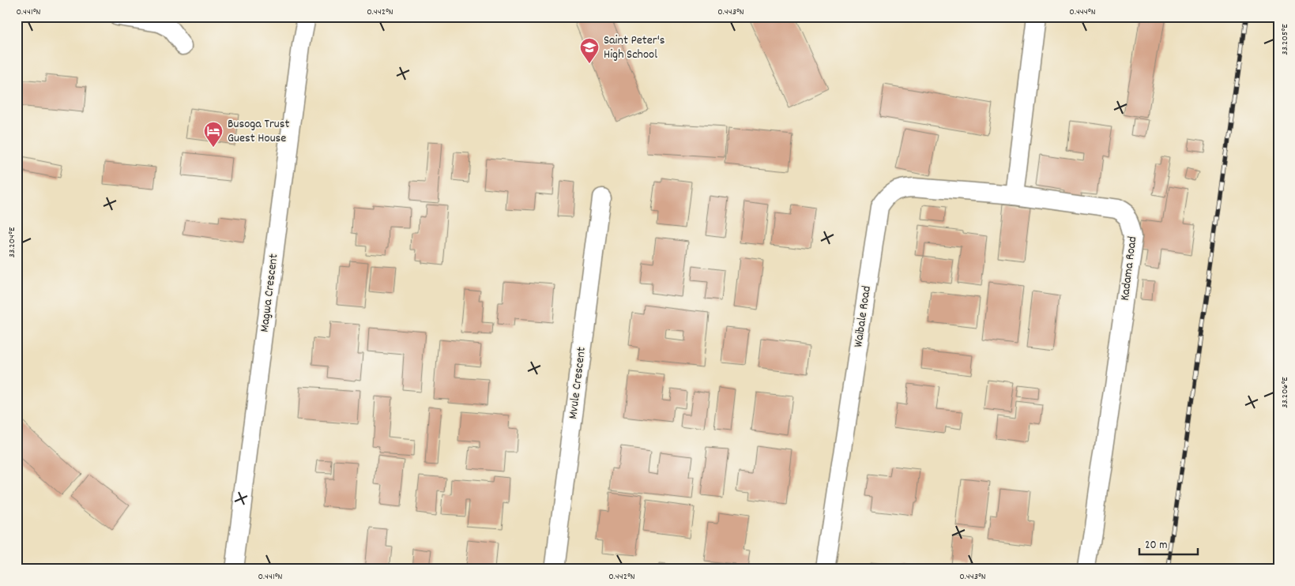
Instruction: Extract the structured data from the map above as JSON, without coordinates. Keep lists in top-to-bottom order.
{
  "streets": {
    "street": [
      "Kadama Road",
      "Magwa Crescent",
      "Waibale Road",
      "Mvule Crescent"
    ]
  },
  "crossings": [
    ["Kadama Road", "Waibale Road"]
  ],
  "places": {
    "school or university": ["Saint Peter's High School"],
    "hotel": ["Busoga Trust Guest House"]
  },
  "scale_bar": "20 m",
  "coordinates": [
    "0.441°N",
    "0.442°N",
    "0.443°N",
    "0.444°N",
    "33.205°E",
    "33.204°E",
    "33.206°E"
  ]
}
